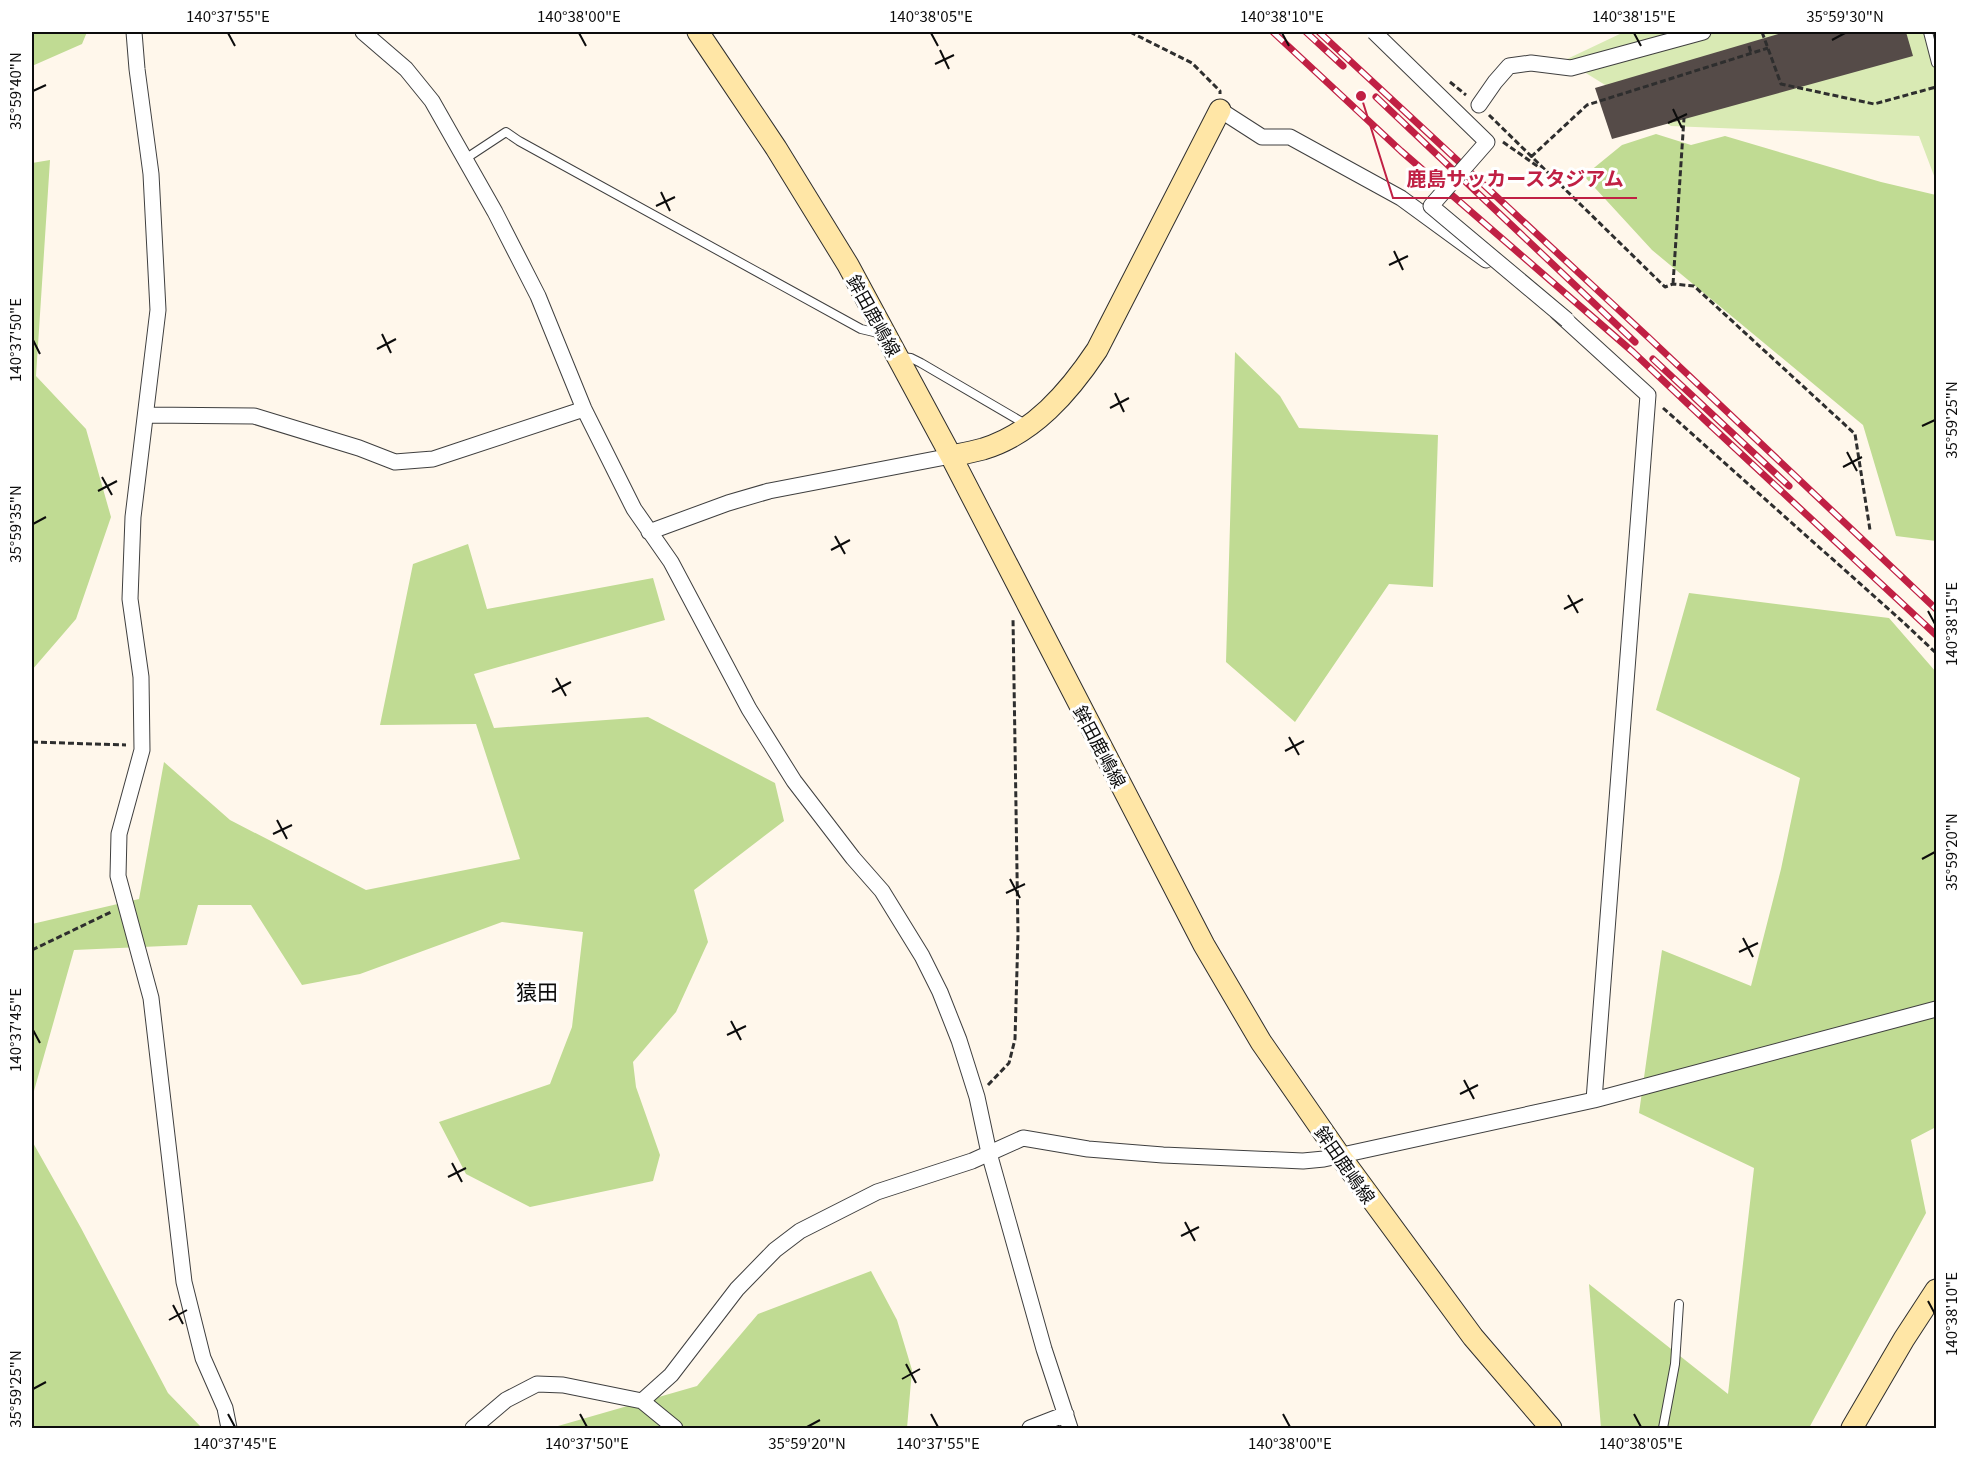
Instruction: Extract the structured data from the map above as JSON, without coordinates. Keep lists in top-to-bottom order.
{
  "streets": {
    "main road": ["鉾田鹿嶋線"]
  },
  "districts": ["猿田"],
  "places": ["鹿島サッカースタジアム"],
  "coordinates": [
    "140°37'55\"E",
    "140°38'00\"E",
    "140°38'05\"E",
    "140°38'10\"E",
    "140°38'15\"E",
    "35°59'30\"N",
    "35°59'40\"N",
    "140°37'50\"E",
    "35°59'25\"N",
    "35°59'35\"N",
    "35°59'20\"N",
    "140°37'45\"E"
  ]
}
